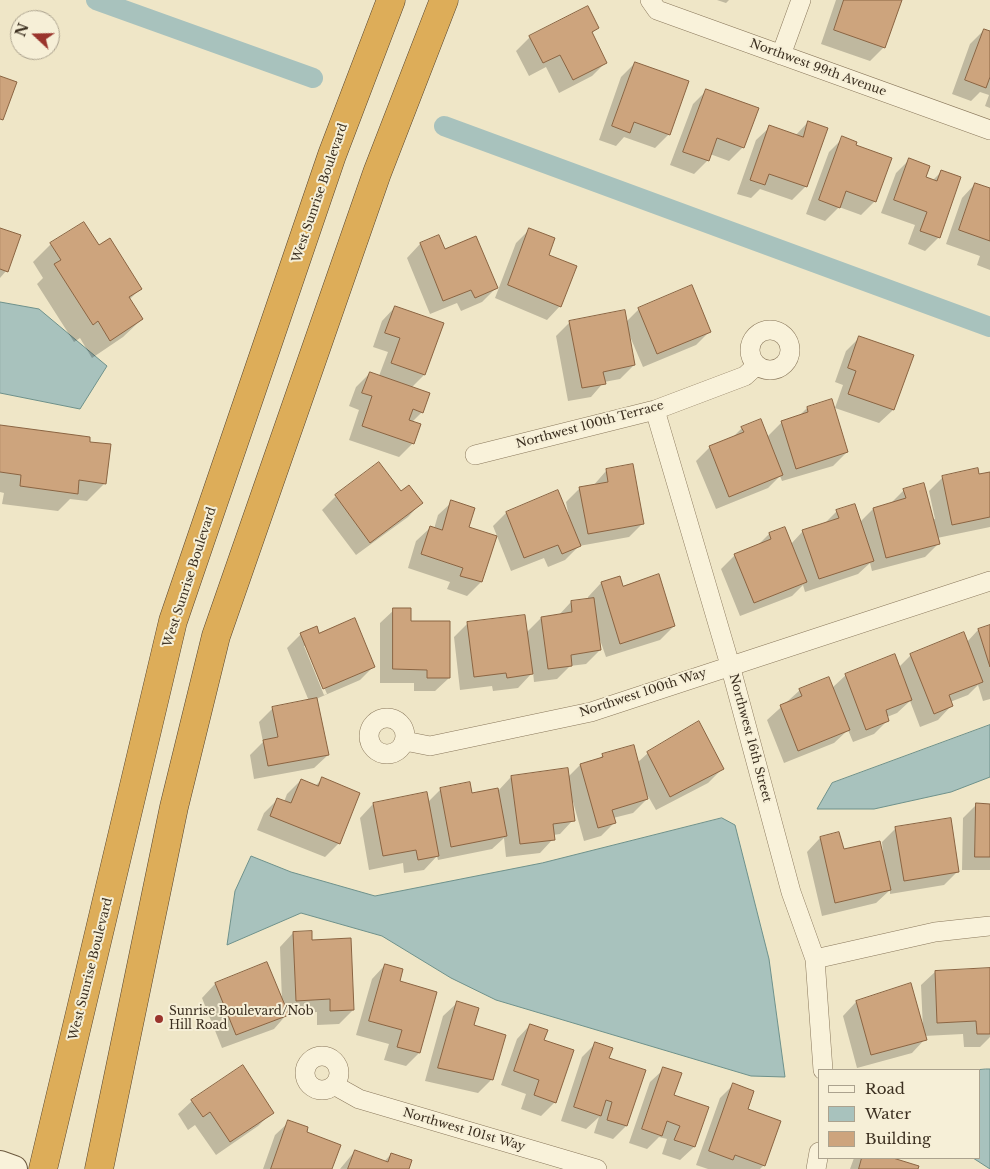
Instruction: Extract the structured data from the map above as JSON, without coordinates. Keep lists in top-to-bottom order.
{
  "streets": {
    "highway": ["West Sunrise Boulevard"],
    "street": [
      "Northwest 99th Avenue",
      "Northwest 100th Terrace",
      "Northwest 100th Way",
      "Northwest 16th Street",
      "Northwest 101st Way"
    ]
  },
  "crossings": [
    ["Northwest 100th Terrace", "Northwest 16th Street"],
    ["Northwest 100th Way", "Northwest 16th Street"]
  ],
  "places": ["Sunrise Boulevard/Nob Hill Road"],
  "legend": ["Road", "Water", "Building"],
  "north": "left"
}
